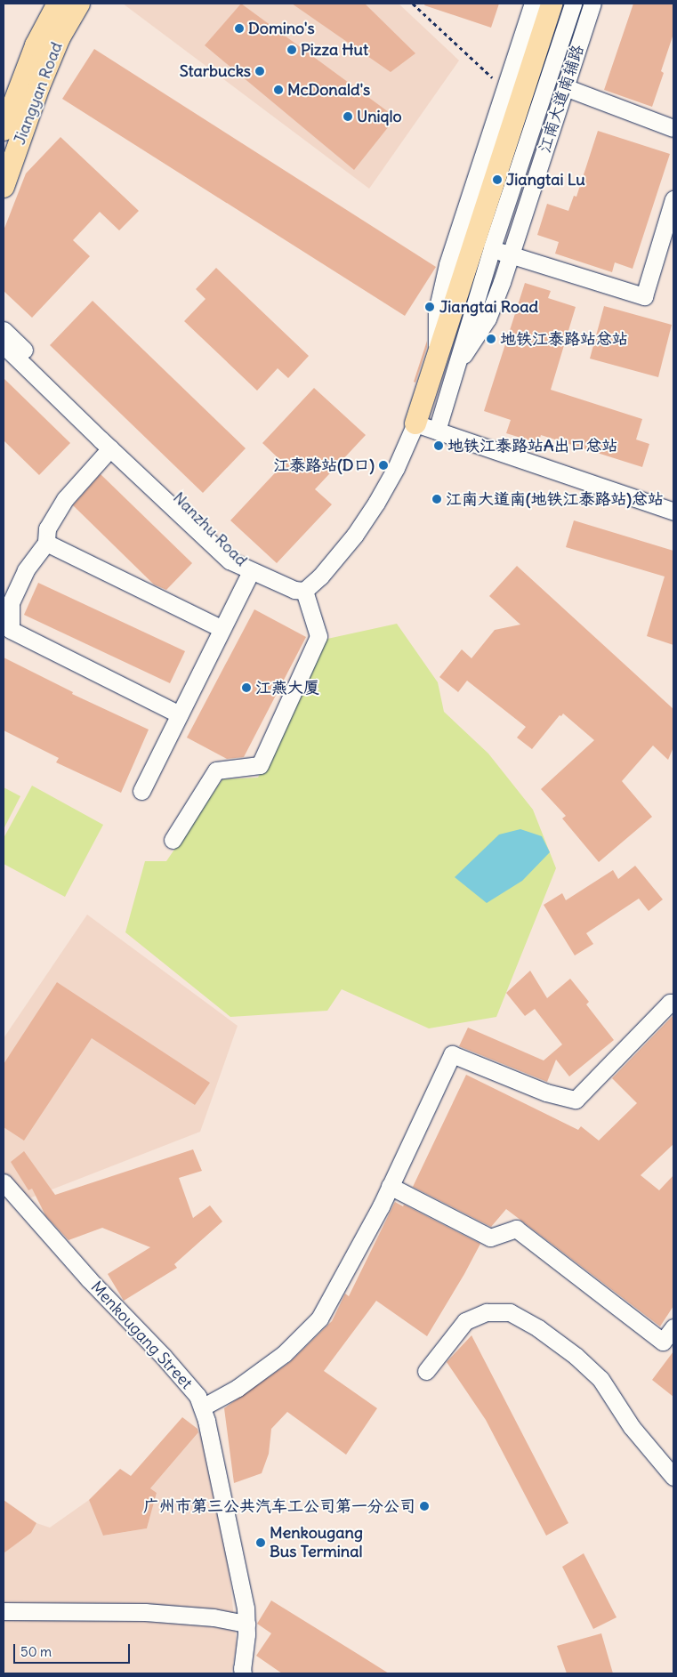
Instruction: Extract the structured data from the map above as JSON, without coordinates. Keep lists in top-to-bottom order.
{
  "streets": {
    "main road": ["Jiangyan Road"],
    "street": ["江南大道南辅路", "Nanzhu Road", "Menkougang Street"]
  },
  "places": [
    "Domino's",
    "Pizza Hut",
    "Starbucks",
    "McDonald's",
    "Uniqlo",
    "Jiangtai Lu",
    "Jiangtai Road",
    "地铁江泰路站总站",
    "地铁江泰路站A出口总站",
    "江泰路站(D口)",
    "江南大道南(地铁江泰路站)总站",
    "江燕大厦",
    "广州市第三公共汽车工公司第一分公司",
    "Menkougang Bus Terminal"
  ],
  "scale_bar": "50 m"
}
